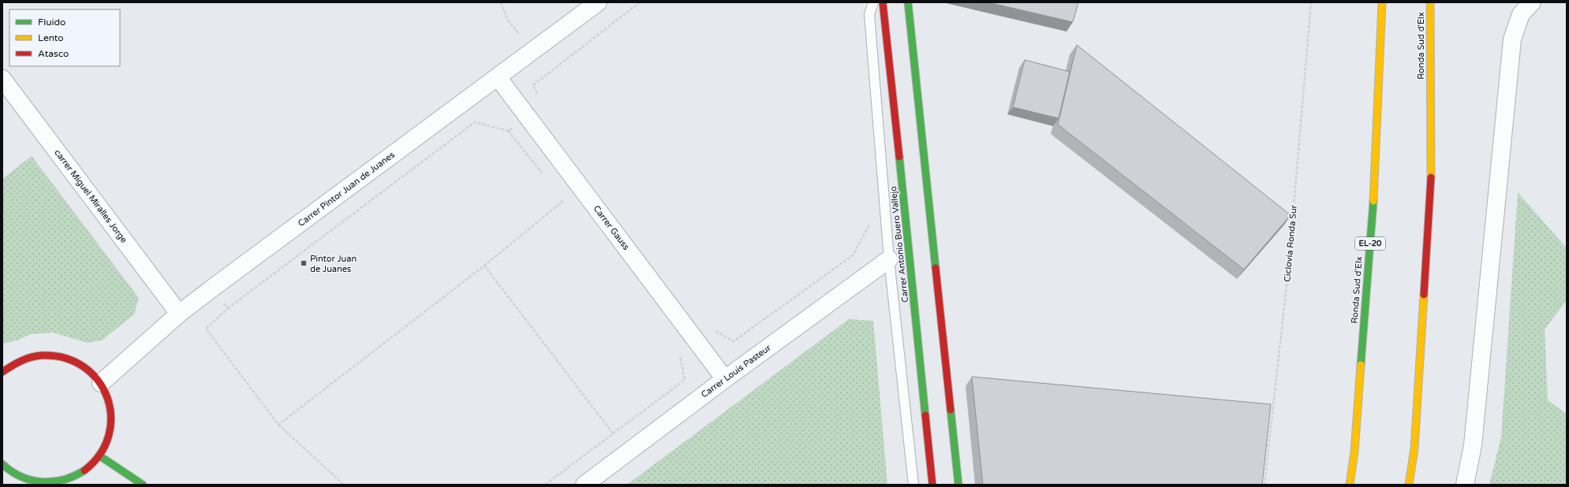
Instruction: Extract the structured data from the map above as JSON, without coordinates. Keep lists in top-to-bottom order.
{
  "streets": {
    "main road": ["Ronda Sud d'Elx", "EL-20", "Carrer Antonio Buero Vallejo"],
    "street": [
      "Carrer Pintor Juan de Juanes",
      "carrer Miguel Miralles Jorge",
      "Carrer Gauss",
      "Carrer Louis Pasteur"
    ],
    "path": ["Ciclovía Ronda Sur"]
  },
  "crossings": [
    ["Carrer Pintor Juan de Juanes", "carrer Miguel Miralles Jorge"],
    ["Carrer Pintor Juan de Juanes", "Carrer Gauss"],
    ["Carrer Gauss", "Carrer Louis Pasteur"]
  ],
  "places": {
    "transit": ["Pintor Juan de Juanes"]
  },
  "legend": ["Fluido", "Lento", "Atasco"]
}
